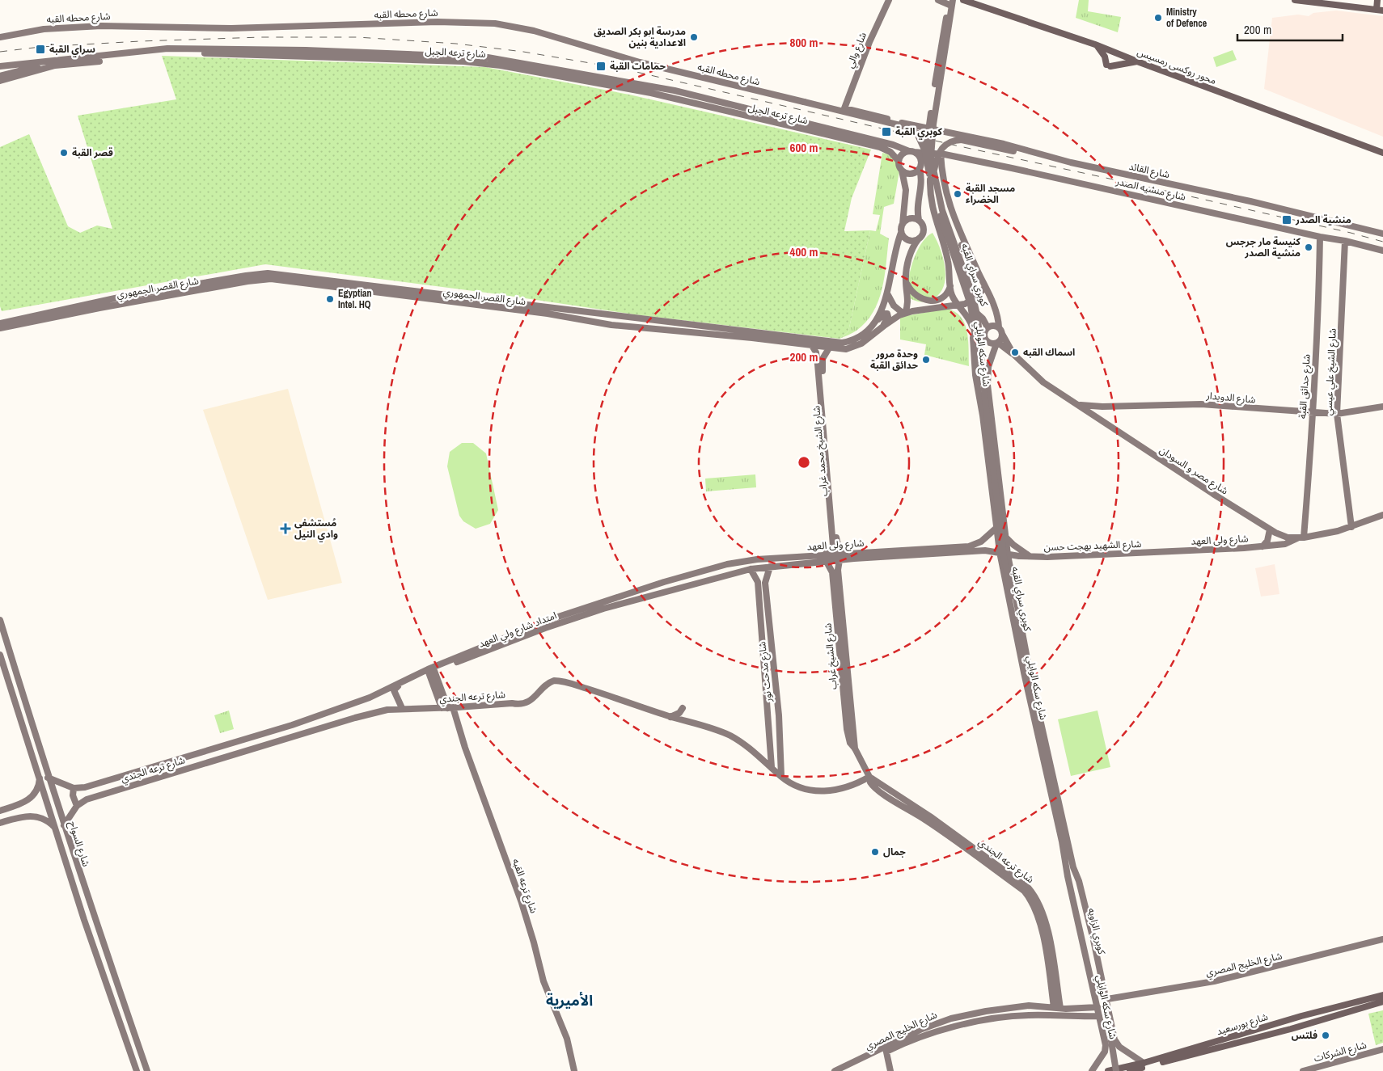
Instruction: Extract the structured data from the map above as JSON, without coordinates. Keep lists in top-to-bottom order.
{
  "streets": {
    "main road": [
      "شارع محطه القبه",
      "شارع والي",
      "شارع ترعه الجبل",
      "محور روكسى رمسيس",
      "شارع القائد",
      "شارع منشيه الصدر",
      "كوبري سراي القبه",
      "شارع القصر الجمهوري",
      "شارع سكه الوايلي",
      "شارع الشيخ علي عيسي",
      "شارع حدائق القبة",
      "شارع الدويدار",
      "شارع الشيخ محمد غراب",
      "شارع مصر و السودان",
      "شارع ولى العهد",
      "شارع الشهيد بهجت حسن",
      "امتداد شارع ولي العهد",
      "شارع الشيخ غراب",
      "شارع مدحت نور",
      "شارع ترعه الجندي",
      "شارع السواح",
      "شارع ترعه القبه",
      "كوبري الزاويه",
      "شارع الخليج المصري",
      "شارع بورسعيد",
      "شارع الشركات"
    ]
  },
  "crossings": [
    ["شارع محطه القبه", "كوبري سراي القبه"],
    ["شارع والي", "شارع القائد"],
    ["شارع ترعه الجبل", "شارع منشيه الصدر"],
    ["شارع منشيه الصدر", "شارع سكه الوايلي"],
    ["شارع منشيه الصدر", "شارع الشيخ علي عيسي"],
    ["شارع منشيه الصدر", "شارع حدائق القبة"],
    ["كوبري سراي القبه", "شارع سكه الوايلي"],
    ["شارع القصر الجمهوري", "شارع سكه الوايلي"],
    ["شارع القصر الجمهوري", "شارع الشيخ محمد غراب"],
    ["شارع سكه الوايلي", "شارع مصر و السودان"],
    ["شارع سكه الوايلي", "شارع ولى العهد"],
    ["شارع سكه الوايلي", "شارع الشهيد بهجت حسن"],
    ["شارع سكه الوايلي", "كوبري الزاويه"],
    ["شارع سكه الوايلي", "شارع الخليج المصري"],
    ["شارع سكه الوايلي", "شارع بورسعيد"],
    ["شارع الشيخ علي عيسي", "شارع الدويدار"],
    ["شارع الشيخ علي عيسي", "شارع مصر و السودان"],
    ["شارع حدائق القبة", "شارع الدويدار"],
    ["شارع حدائق القبة", "شارع مصر و السودان"],
    ["شارع حدائق القبة", "شارع ولى العهد"],
    ["شارع الدويدار", "شارع مصر و السودان"],
    ["شارع الشيخ محمد غراب", "شارع ولى العهد"],
    ["شارع مصر و السودان", "شارع ولى العهد"],
    ["شارع ولى العهد", "شارع الشهيد بهجت حسن"],
    ["شارع ولى العهد", "امتداد شارع ولي العهد"],
    ["شارع ولى العهد", "شارع الشيخ غراب"],
    ["شارع ولى العهد", "شارع مدحت نور"],
    ["امتداد شارع ولي العهد", "شارع ترعه الجندي"],
    ["امتداد شارع ولي العهد", "شارع ترعه القبه"],
    ["شارع الشيخ غراب", "شارع ترعه الجندي"],
    ["شارع مدحت نور", "شارع ترعه الجندي"],
    ["شارع ترعه الجندي", "شارع السواح"],
    ["شارع ترعه الجندي", "شارع ترعه القبه"],
    ["شارع ترعه الجندي", "شارع الخليج المصري"]
  ],
  "districts": ["الأميرية"],
  "places": {
    "other": [
      "Ministry of Defence",
      "مدرسة ابو بكر الصديق الاعدادية بنين",
      "قصر القبة",
      "مسجد القبة الخضراء",
      "كنيسة مار جرجس منشية الصدر",
      "Egyptian Intel. HQ",
      "اسماك القبه",
      "وحدة مرور حدائق القبة",
      "جمال",
      "فلتس"
    ],
    "transit": [
      "سراي القبة",
      "حمامات القبة",
      "كوبري القبة",
      "منشية الصدر"
    ],
    "health": ["مُستشفى وادي النيل"]
  },
  "scale_bar": "200 m",
  "rings": [
    "800 m",
    "600 m",
    "400 m",
    "200 m"
  ]
}
